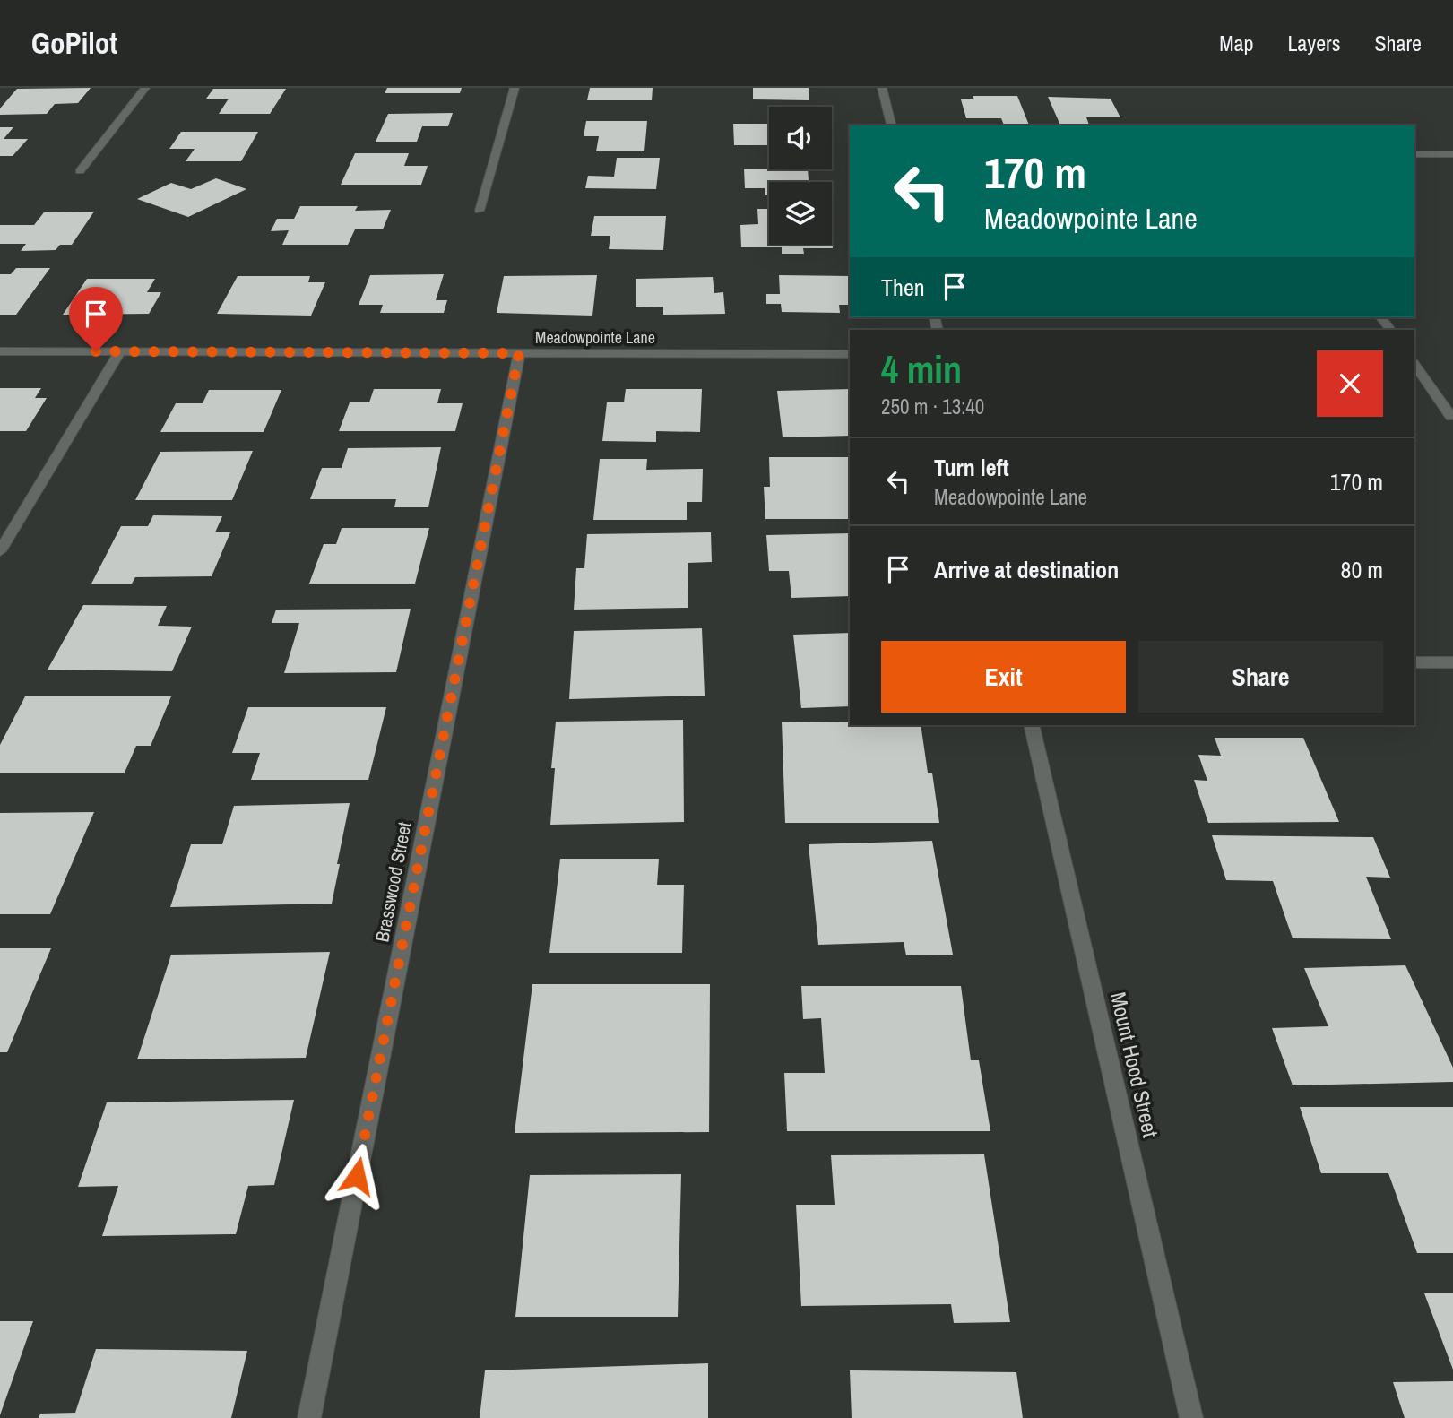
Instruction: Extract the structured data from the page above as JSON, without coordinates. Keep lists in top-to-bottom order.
{
  "streets": {
    "street": ["Meadowpointe Lane", "Brasswood Street", "Mount Hood Street"]
  },
  "crossings": [
    ["Meadowpointe Lane", "Brasswood Street"]
  ],
  "page": {
    "header": "GoPilot",
    "nav": ["Map", "Layers", "Share"],
    "turn": ["170 m", "Meadowpointe Lane"],
    "then": "Then",
    "heading": ["4 min", "250 m · 13:40"],
    "list": [
      {
        "name": "Turn left",
        "note": "Meadowpointe Lane",
        "value": "170 m"
      },
      {
        "name": "Arrive at destination",
        "value": "80 m"
      }
    ],
    "buttons": ["Exit", "Share"]
  }
}
